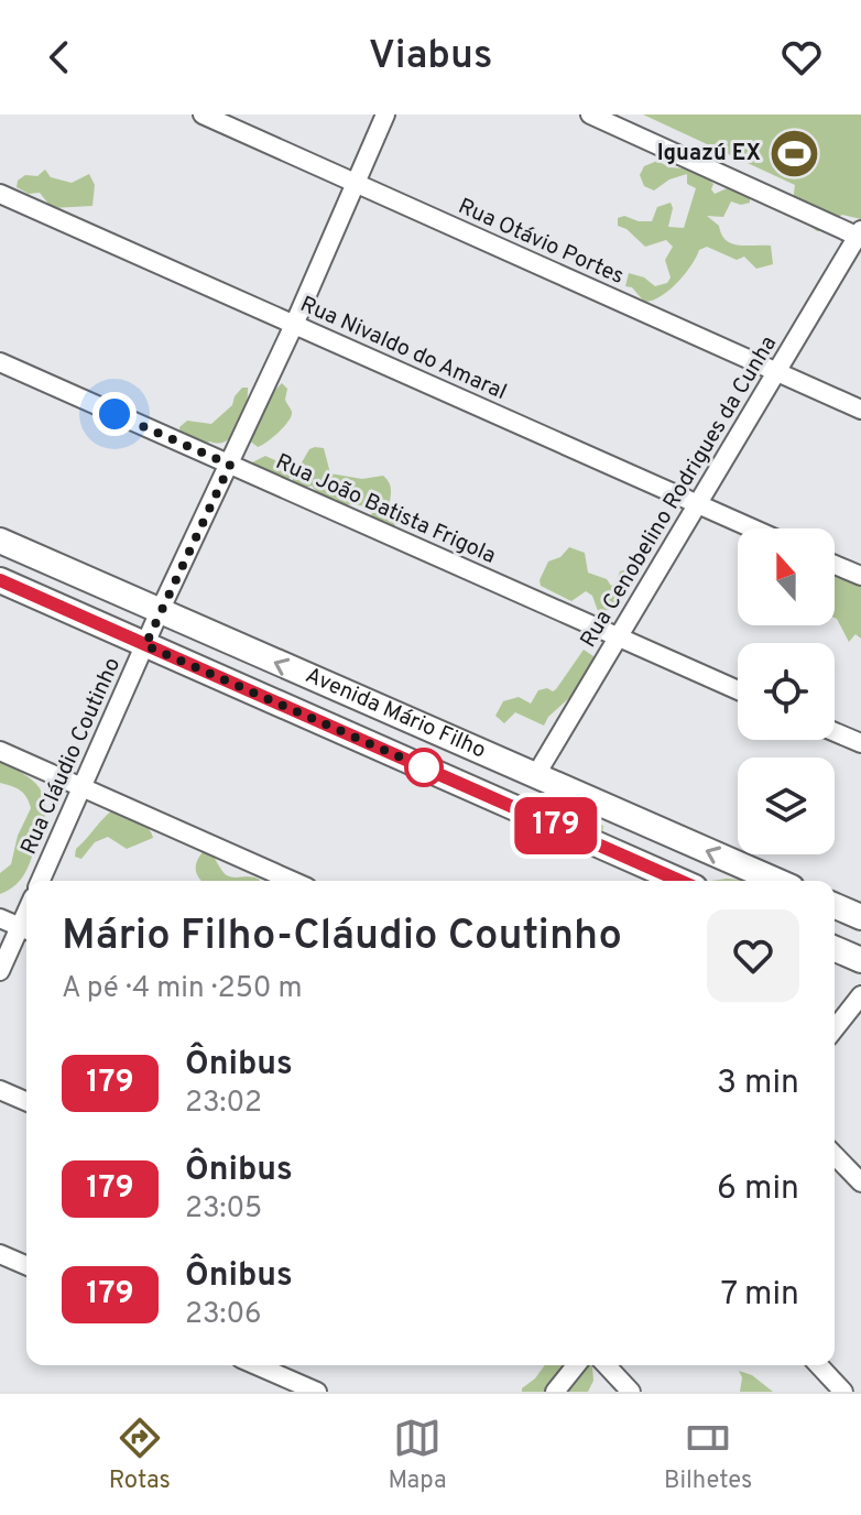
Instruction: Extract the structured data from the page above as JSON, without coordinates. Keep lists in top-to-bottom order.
{
  "streets": {
    "main road": ["Avenida Mário Filho"],
    "street": [
      "Rua Otávio Portes",
      "Rua Nivaldo do Amaral",
      "Rua Cenobelino Rodrigues da Cunha",
      "Rua João Batista Frigola",
      "Rua Cláudio Coutinho"
    ]
  },
  "crossings": [
    ["Rua Otávio Portes", "Rua Cenobelino Rodrigues da Cunha"],
    ["Rua Otávio Portes", "Rua Cláudio Coutinho"],
    ["Rua Nivaldo do Amaral", "Rua Cenobelino Rodrigues da Cunha"],
    ["Rua Nivaldo do Amaral", "Rua Cláudio Coutinho"],
    ["Rua Cenobelino Rodrigues da Cunha", "Rua João Batista Frigola"],
    ["Rua Cenobelino Rodrigues da Cunha", "Avenida Mário Filho"],
    ["Rua João Batista Frigola", "Rua Cláudio Coutinho"],
    ["Avenida Mário Filho", "Rua Cláudio Coutinho"]
  ],
  "places": {
    "sports": ["Iguazú EX"]
  },
  "lines": ["bus line 179"],
  "north": "top",
  "page": {
    "header": "Viabus",
    "on_map": "179",
    "heading": ["Mário Filho-Cláudio Coutinho", "A pé · 4 min · 250 m"],
    "list": [
      {
        "mark": "179",
        "name": "Ônibus",
        "note": "23:02",
        "value": "3 min"
      },
      {
        "mark": "179",
        "name": "Ônibus",
        "note": "23:05",
        "value": "6 min"
      },
      {
        "mark": "179",
        "name": "Ônibus",
        "note": "23:06",
        "value": "7 min"
      }
    ],
    "tabs": ["Rotas", "Mapa", "Bilhetes"]
  }
}
